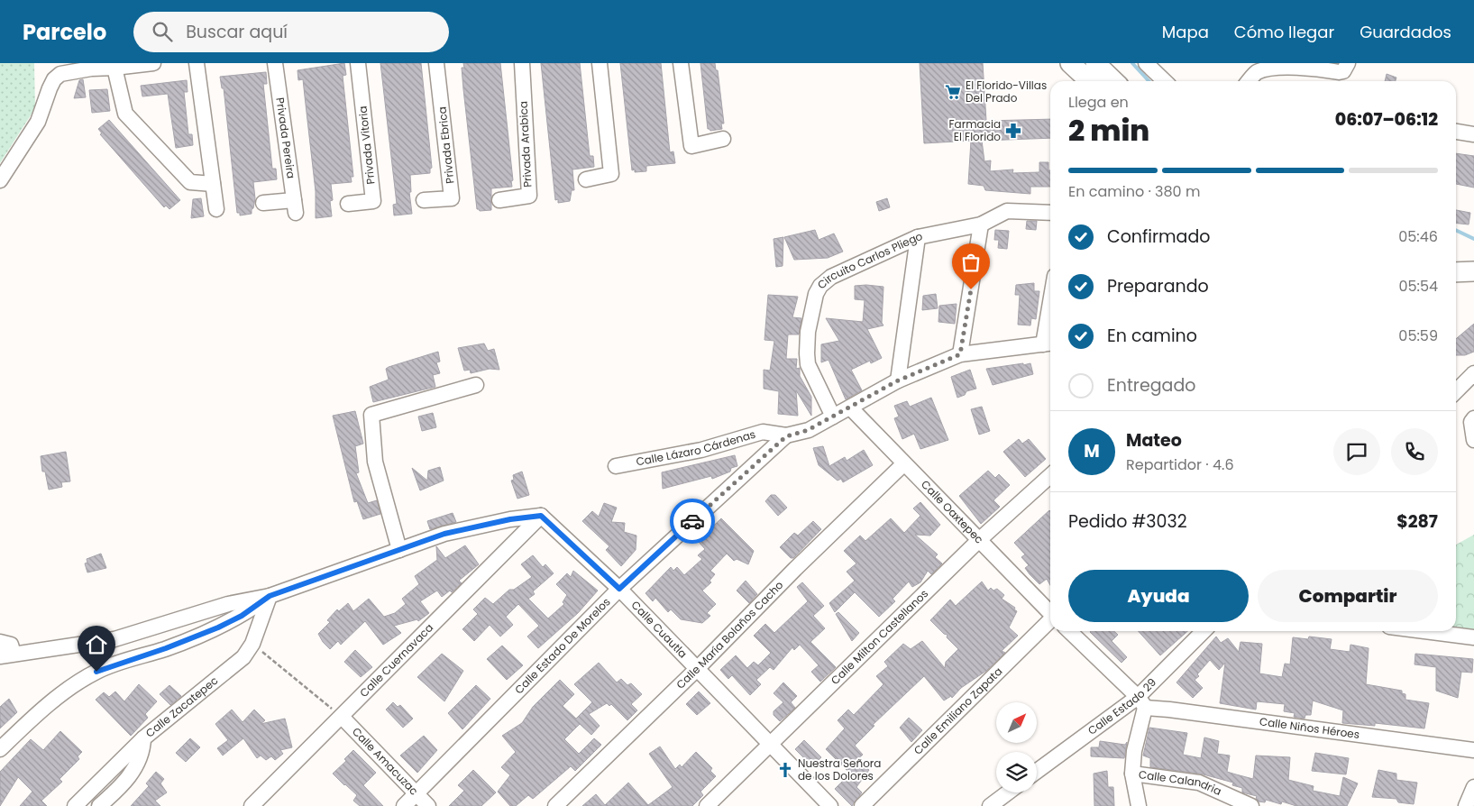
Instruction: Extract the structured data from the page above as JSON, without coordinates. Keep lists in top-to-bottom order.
{
  "streets": {
    "street": [
      "Privada Pereira",
      "Privada Arabica",
      "Privada Vitoria",
      "Privada Ebrica",
      "Circuito Carlos Pliego",
      "Calle Lázaro Cárdenas",
      "Calle Oaxtepec",
      "Calle Cuautla",
      "Calle María Bolaños Cacho",
      "Calle Milton Castellanos",
      "Calle Estado De Morelos",
      "Calle Cuernavaca",
      "Calle Estado 29",
      "Calle Zacatepec",
      "Calle Emiliano Zapata",
      "Calle Niños Héroes",
      "Calle Amacuzac",
      "Calle Calandria"
    ]
  },
  "crossings": [
    ["Circuito Carlos Pliego", "Calle Lázaro Cárdenas"],
    ["Calle Lázaro Cárdenas", "Calle Oaxtepec"],
    ["Calle Lázaro Cárdenas", "Calle Estado De Morelos"],
    ["Calle Oaxtepec", "Calle María Bolaños Cacho"],
    ["Calle Oaxtepec", "Calle Milton Castellanos"],
    ["Calle Oaxtepec", "Calle Estado 29"],
    ["Calle Oaxtepec", "Calle Niños Héroes"],
    ["Calle Cuautla", "Calle María Bolaños Cacho"],
    ["Calle Cuautla", "Calle Milton Castellanos"],
    ["Calle Cuautla", "Calle Estado De Morelos"],
    ["Calle Cuautla", "Calle Cuernavaca"],
    ["Calle Estado De Morelos", "Calle Amacuzac"],
    ["Calle Cuernavaca", "Calle Amacuzac"],
    ["Calle Estado 29", "Calle Niños Héroes"]
  ],
  "places": {
    "supermarket": ["El Florido-Villas Del Prado"],
    "pharmacy": ["Farmacia El Florido"],
    "church": ["Nuestra Señora de los Dolores"]
  },
  "north": "top right",
  "page": {
    "header": "Parcelo",
    "search": "Buscar aquí",
    "nav": ["Mapa", "Cómo llegar", "Guardados"],
    "heading": ["2 min", "Llega en", "06:07–06:12"],
    "panel": [
      "Mateo",
      "Repartidor · 4.6",
      "Pedido #3032",
      "$287"
    ],
    "bar": "En camino · 380 m",
    "list": [
      ["Confirmado", "05:46"],
      ["Preparando", "05:54"],
      ["En camino", "05:59"],
      "Entregado"
    ],
    "round": "M",
    "buttons": ["Ayuda", "Compartir"]
  }
}
